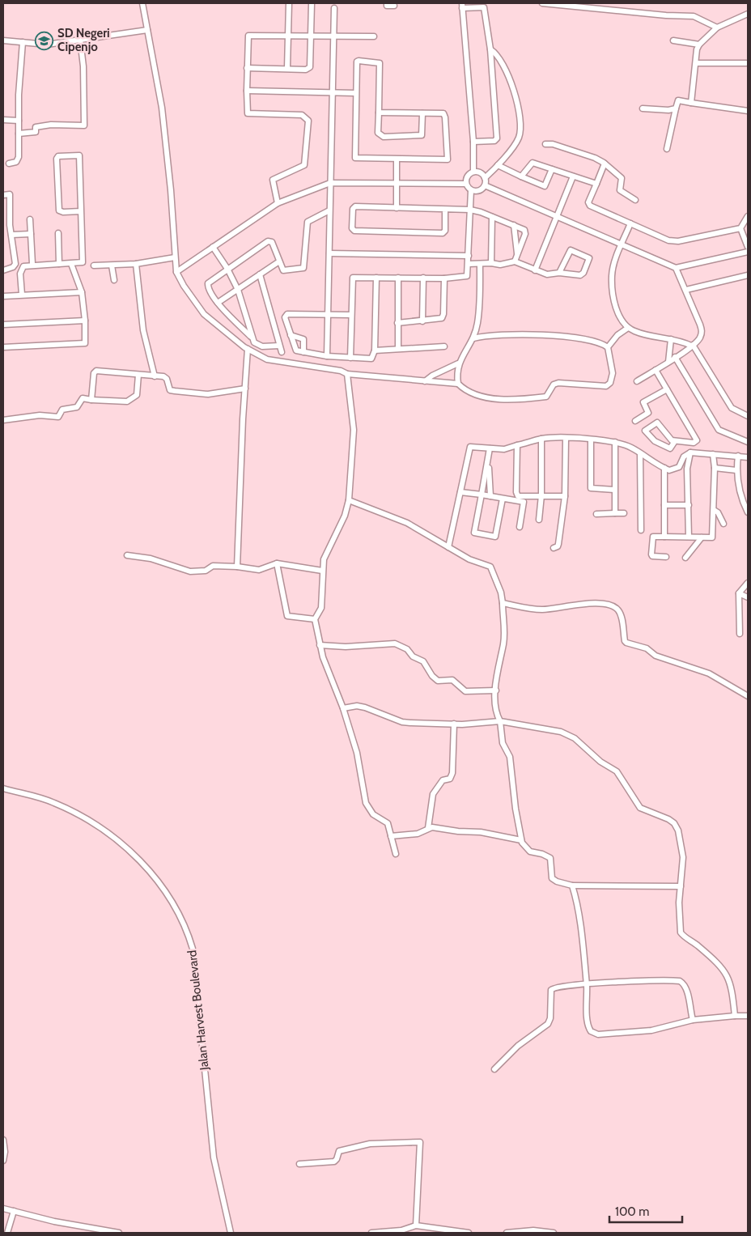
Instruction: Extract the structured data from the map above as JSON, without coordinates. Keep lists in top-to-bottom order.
{
  "streets": {
    "street": ["Jalan Harvest Boulevard"]
  },
  "places": {
    "school or university": ["SD Negeri Cipenjo"]
  },
  "scale_bar": "100 m"
}
